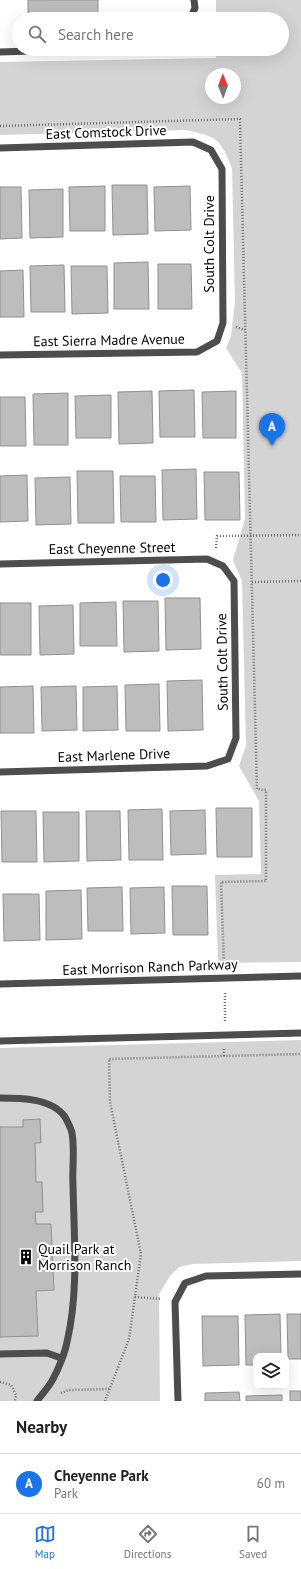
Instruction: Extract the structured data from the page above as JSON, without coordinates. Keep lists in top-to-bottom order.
{
  "streets": {
    "street": [
      "East Comstock Drive",
      "South Colt Drive",
      "East Sierra Madre Avenue",
      "East Cheyenne Street",
      "East Marlene Drive",
      "East Morrison Ranch Parkway"
    ]
  },
  "crossings": [
    ["East Comstock Drive", "South Colt Drive"],
    ["South Colt Drive", "East Sierra Madre Avenue"],
    ["South Colt Drive", "East Cheyenne Street"],
    ["South Colt Drive", "East Marlene Drive"]
  ],
  "places": {
    "building": ["Quail Park at Morrison Ranch"]
  },
  "north": "top",
  "page": {
    "search": "Search here",
    "pins": "A",
    "heading": "Nearby",
    "list": [
      {
        "mark": "A",
        "name": "Cheyenne Park",
        "note": "Park",
        "value": "60 m"
      }
    ],
    "nav": ["Map", "Directions", "Saved"]
  }
}
